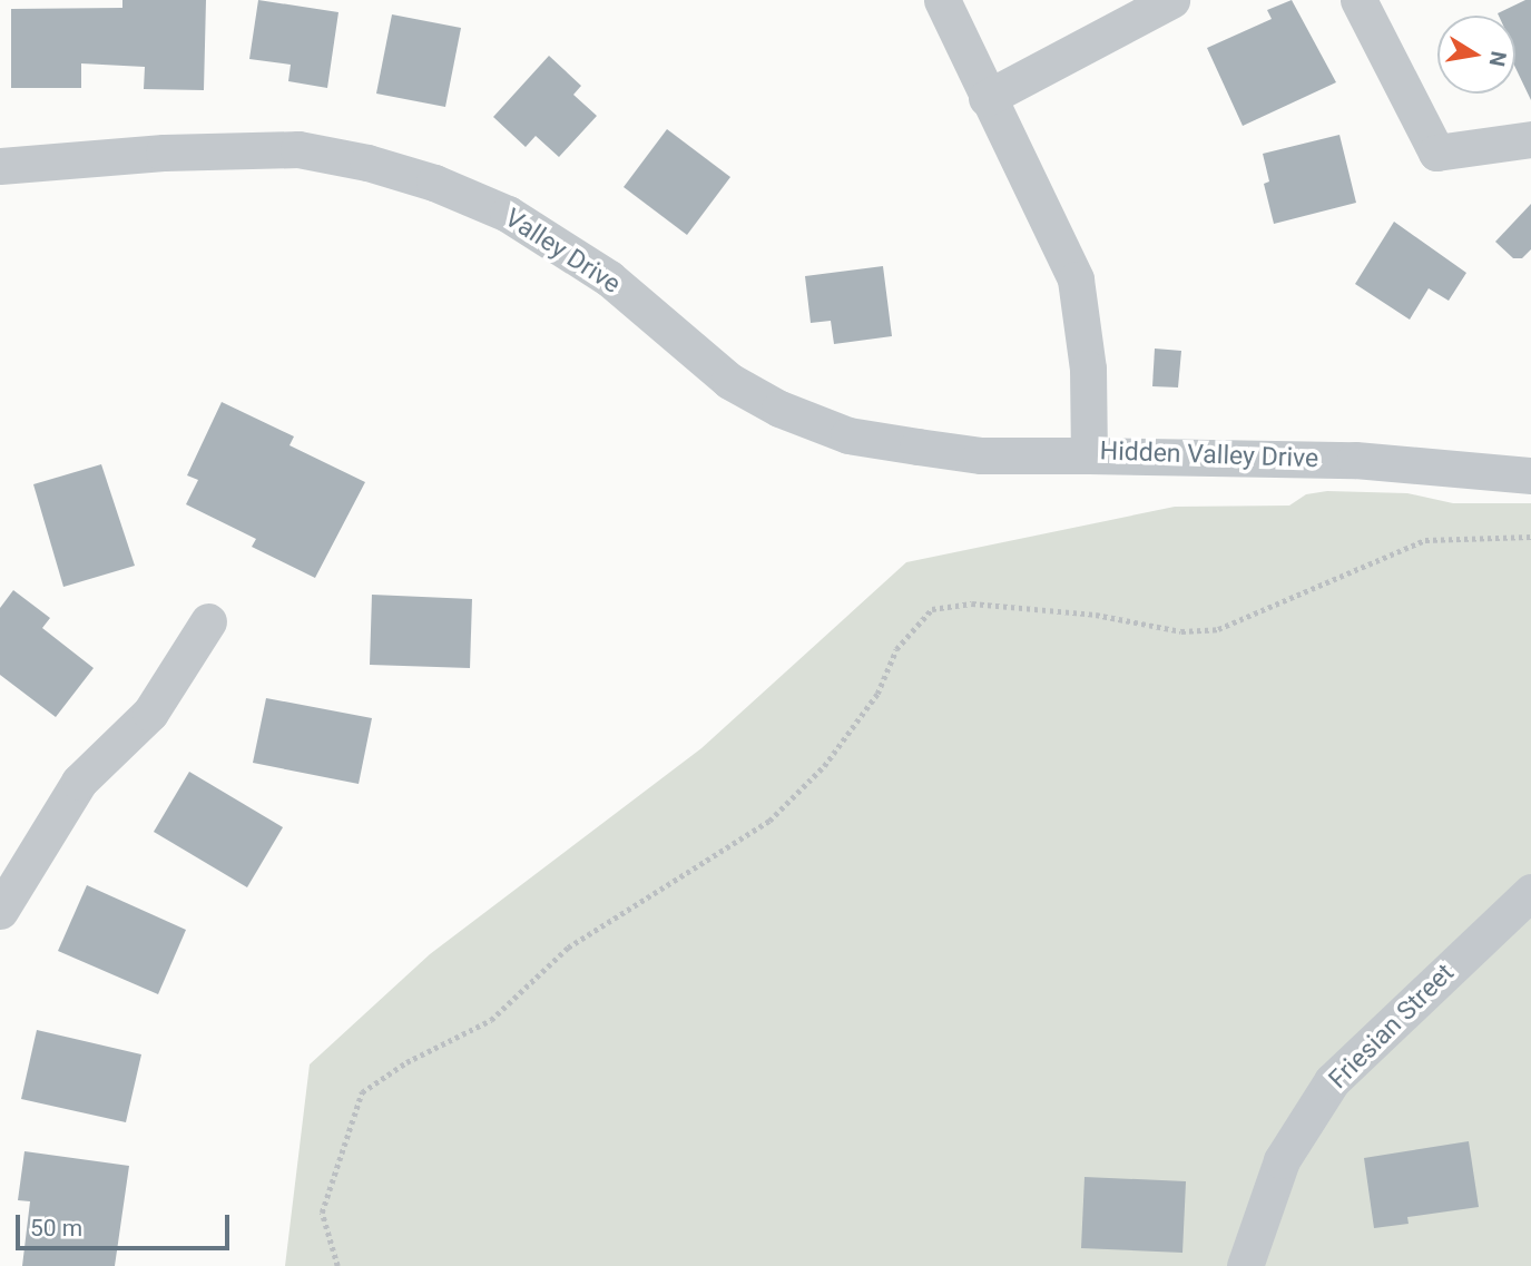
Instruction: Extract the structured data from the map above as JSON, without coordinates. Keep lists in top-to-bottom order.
{
  "streets": {
    "street": ["Valley Drive", "Hidden Valley Drive", "Friesian Street"]
  },
  "crossings": [
    ["Valley Drive", "Hidden Valley Drive"]
  ],
  "scale_bar": "50 m",
  "north": "right"
}
